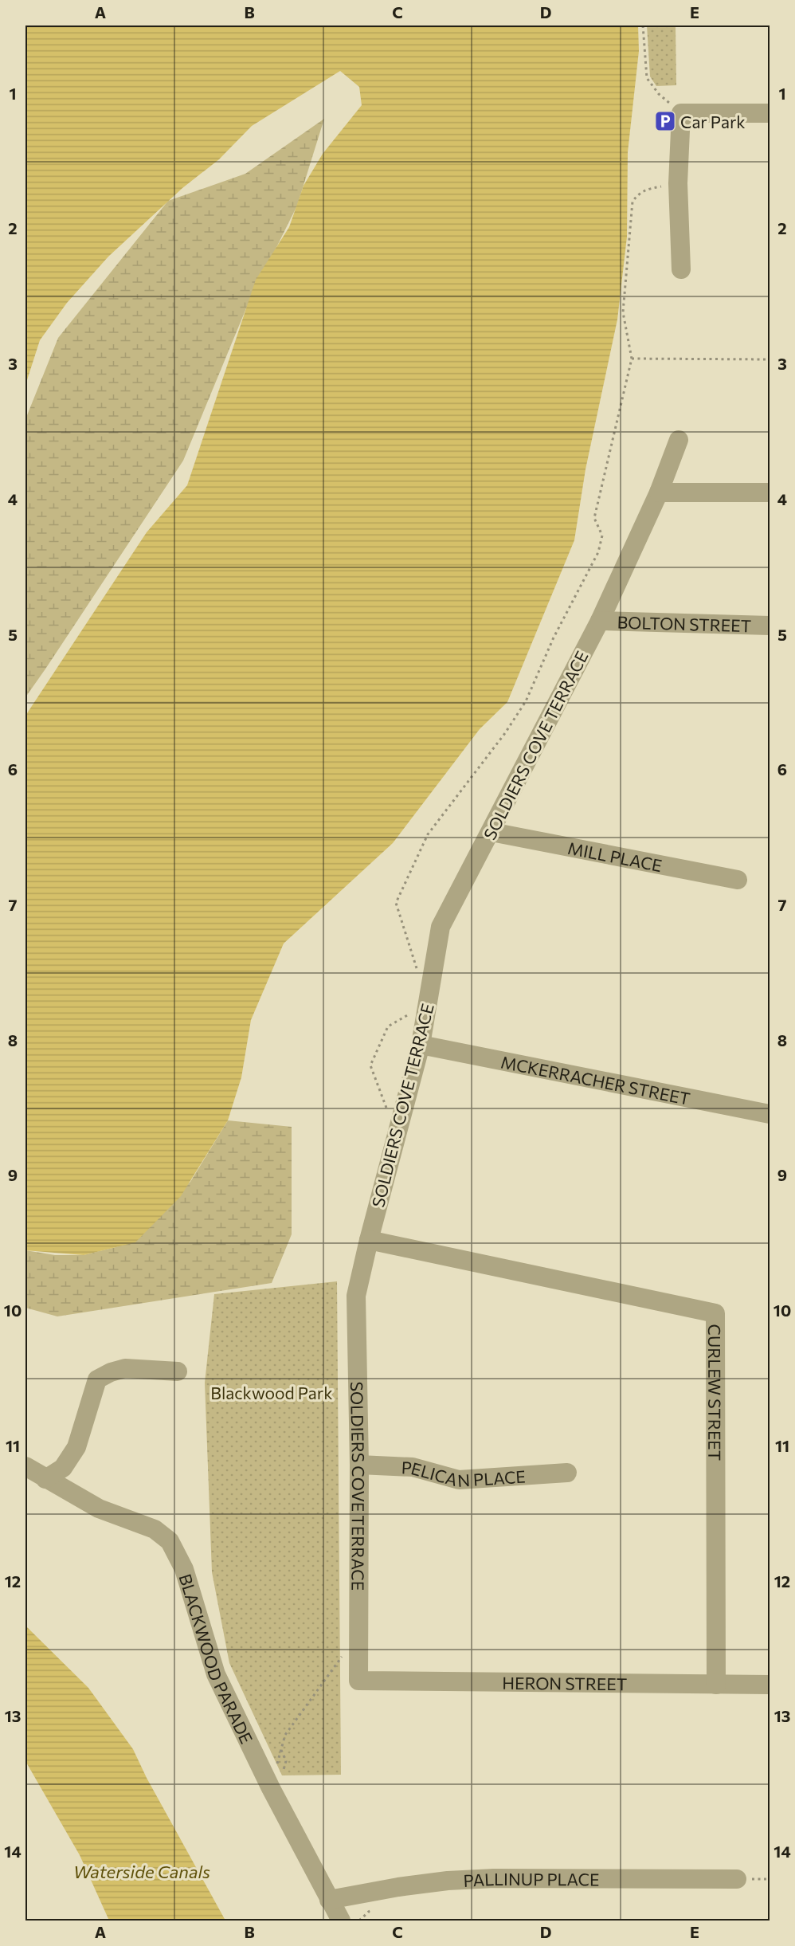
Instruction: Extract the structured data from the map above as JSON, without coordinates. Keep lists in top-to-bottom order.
{
  "streets": {
    "street": [
      "BOLTON STREET",
      "SOLDIERS COVE TERRACE",
      "MILL PLACE",
      "MCKERRACHER STREET",
      "CURLEW STREET",
      "PELICAN PLACE",
      "BLACKWOOD PARADE",
      "HERON STREET",
      "PALLINUP PLACE"
    ]
  },
  "crossings": [
    ["BOLTON STREET", "SOLDIERS COVE TERRACE"],
    ["SOLDIERS COVE TERRACE", "MILL PLACE"],
    ["SOLDIERS COVE TERRACE", "MCKERRACHER STREET"],
    ["SOLDIERS COVE TERRACE", "CURLEW STREET"],
    ["SOLDIERS COVE TERRACE", "PELICAN PLACE"],
    ["SOLDIERS COVE TERRACE", "HERON STREET"],
    ["CURLEW STREET", "HERON STREET"],
    ["BLACKWOOD PARADE", "PALLINUP PLACE"]
  ],
  "water": ["Waterside Canals"],
  "parks": ["Blackwood Park"],
  "places": {
    "parking": ["Car Park"]
  },
  "grid": {
    "columns": [
      "A",
      "B",
      "C",
      "D",
      "E"
    ],
    "rows": [
      "1",
      "2",
      "3",
      "4",
      "5",
      "6",
      "7",
      "8",
      "9",
      "10",
      "11",
      "12",
      "13",
      "14"
    ]
  }
}
